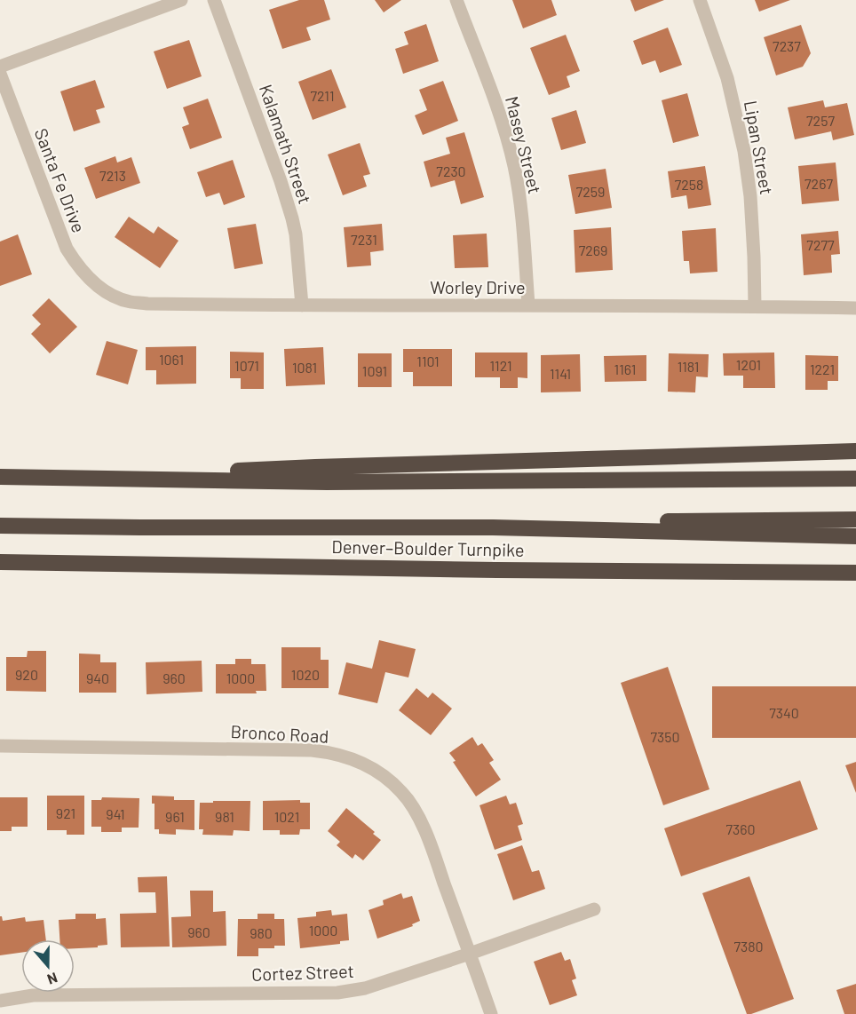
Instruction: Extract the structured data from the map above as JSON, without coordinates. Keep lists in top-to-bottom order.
{
  "streets": {
    "highway": ["Denver–Boulder Turnpike"],
    "street": [
      "Kalamath Street",
      "Masey Street",
      "Lipan Street",
      "Santa Fe Drive",
      "Worley Drive",
      "Bronco Road",
      "Cortez Street"
    ]
  },
  "crossings": [
    ["Kalamath Street", "Worley Drive"],
    ["Masey Street", "Worley Drive"],
    ["Lipan Street", "Worley Drive"],
    ["Santa Fe Drive", "Worley Drive"],
    ["Bronco Road", "Cortez Street"]
  ],
  "house_numbers": [
    "7237",
    "7211",
    "7257",
    "7230",
    "7213",
    "7267",
    "7258",
    "7259",
    "7231",
    "7277",
    "7269",
    "1061",
    "1101",
    "1201",
    "1071",
    "1121",
    "1181",
    "1081",
    "1161",
    "1221",
    "1091",
    "1141",
    "920",
    "1020",
    "940",
    "960",
    "1000",
    "7340",
    "7350",
    "921",
    "941",
    "961",
    "981",
    "1021",
    "7360",
    "1000",
    "960",
    "980",
    "7380"
  ],
  "north": "bottom"
}
